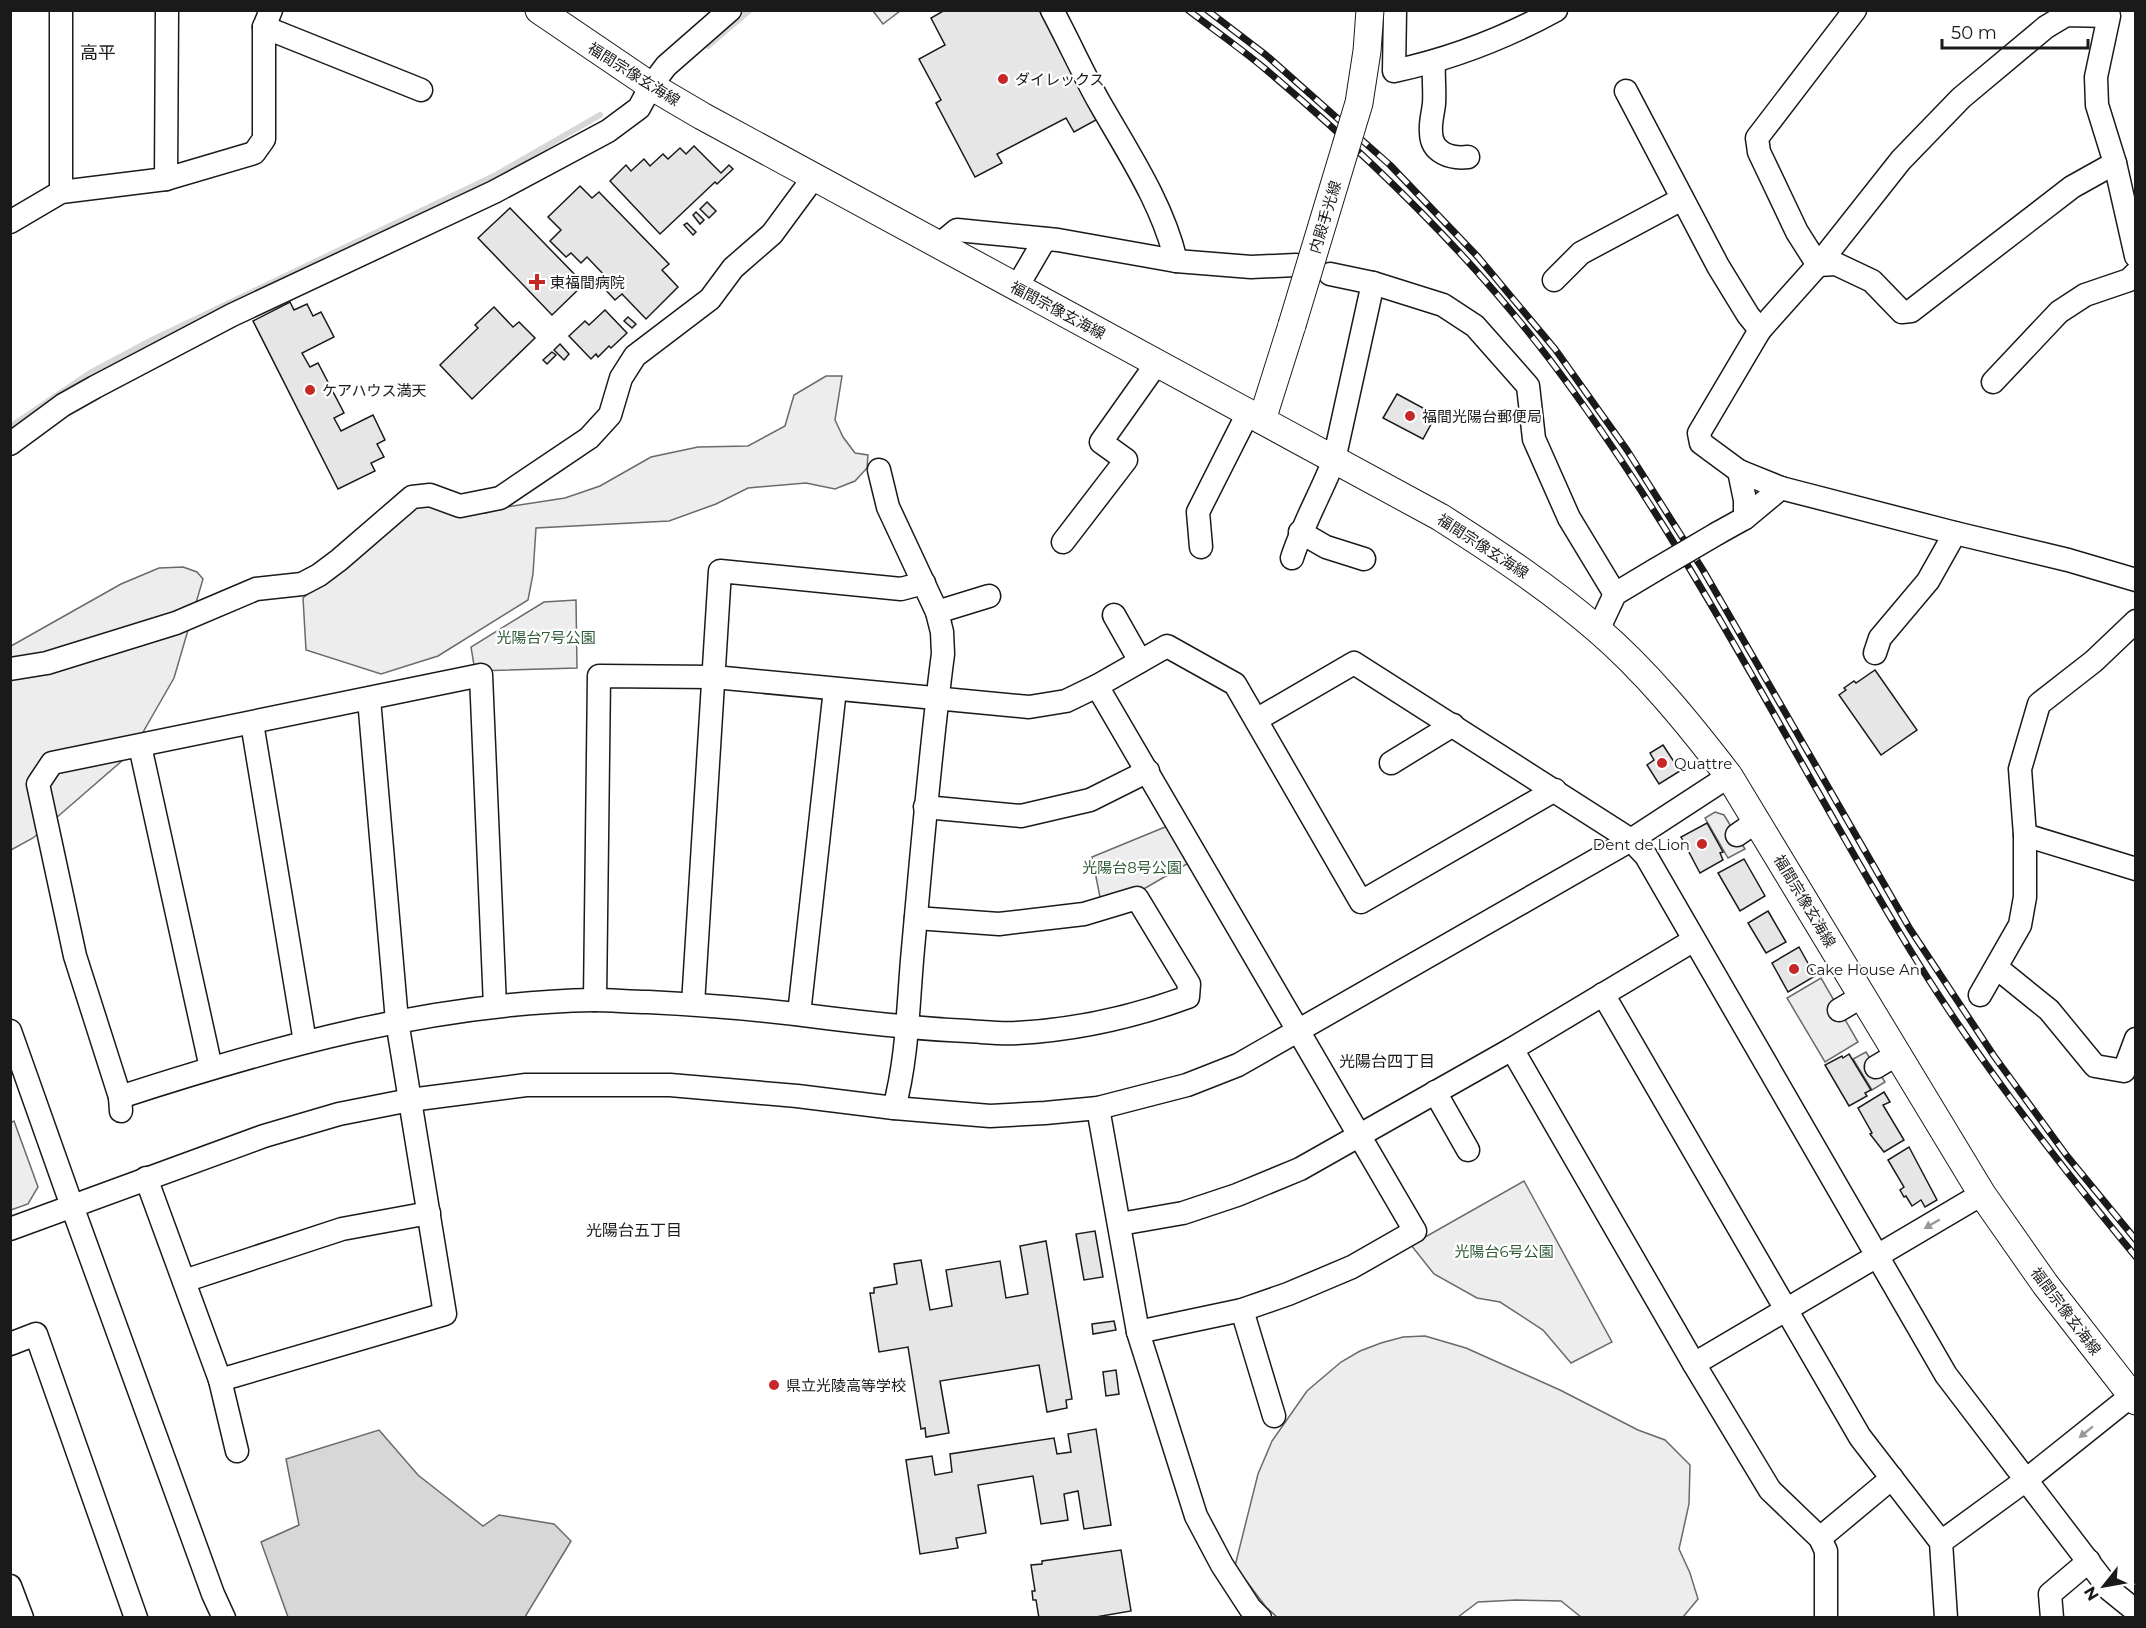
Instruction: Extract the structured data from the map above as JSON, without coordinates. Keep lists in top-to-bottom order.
{
  "streets": {
    "main road": ["福間宗像玄海線", "内殿手光線"]
  },
  "crossings": [
    ["福間宗像玄海線", "内殿手光線"]
  ],
  "districts": ["高平", "光陽台四丁目", "光陽台五丁目"],
  "parks": ["光陽台7号公園", "光陽台8号公園", "光陽台6号公園"],
  "places": {
    "other": [
      "ダイレックス",
      "ケアハウス満天",
      "福間光陽台郵便局",
      "Quattre",
      "Dent de Lion",
      "Cake House An",
      "県立光陵高等学校"
    ],
    "health": ["東福間病院"]
  },
  "scale_bar": "50 m",
  "north": "bottom left"
}
